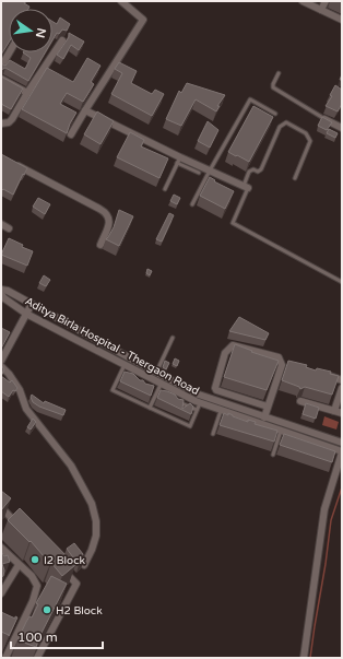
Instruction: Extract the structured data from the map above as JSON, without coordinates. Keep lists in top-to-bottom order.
{
  "streets": {
    "street": ["Aditya Birla Hospital - Thergaon Road"]
  },
  "places": ["I2 Block", "H2 Block"],
  "scale_bar": "100 m",
  "north": "right"
}
